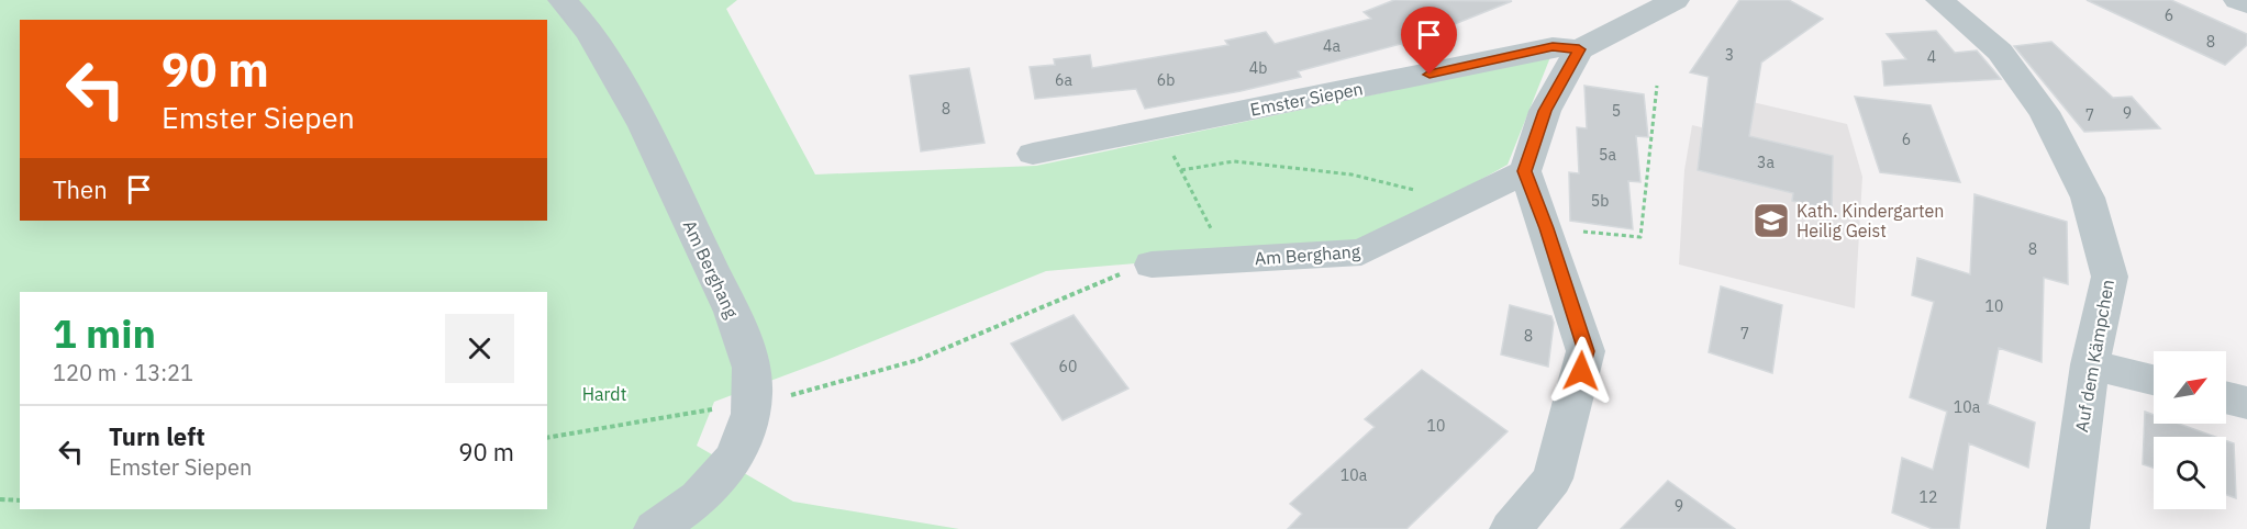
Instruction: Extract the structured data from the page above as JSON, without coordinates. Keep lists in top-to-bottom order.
{
  "streets": {
    "street": ["Emster Siepen", "Am Berghang", "Auf dem Kämpchen"]
  },
  "parks": ["Hardt"],
  "places": {
    "school or university": ["Kath. Kindergarten Heilig Geist"]
  },
  "house_numbers": [
    "6",
    "8",
    "4a",
    "3",
    "4",
    "4b",
    "6a",
    "6b",
    "8",
    "5",
    "9",
    "7",
    "6",
    "5a",
    "3a",
    "5b",
    "8",
    "10",
    "7",
    "8",
    "60",
    "10a",
    "10",
    "10a",
    "12",
    "9"
  ],
  "north": "top right",
  "page": {
    "turn": ["90 m", "Emster Siepen"],
    "then": "Then",
    "heading": ["1 min", "120 m · 13:21"],
    "list": [
      {
        "name": "Turn left",
        "note": "Emster Siepen",
        "value": "90 m"
      }
    ]
  }
}
